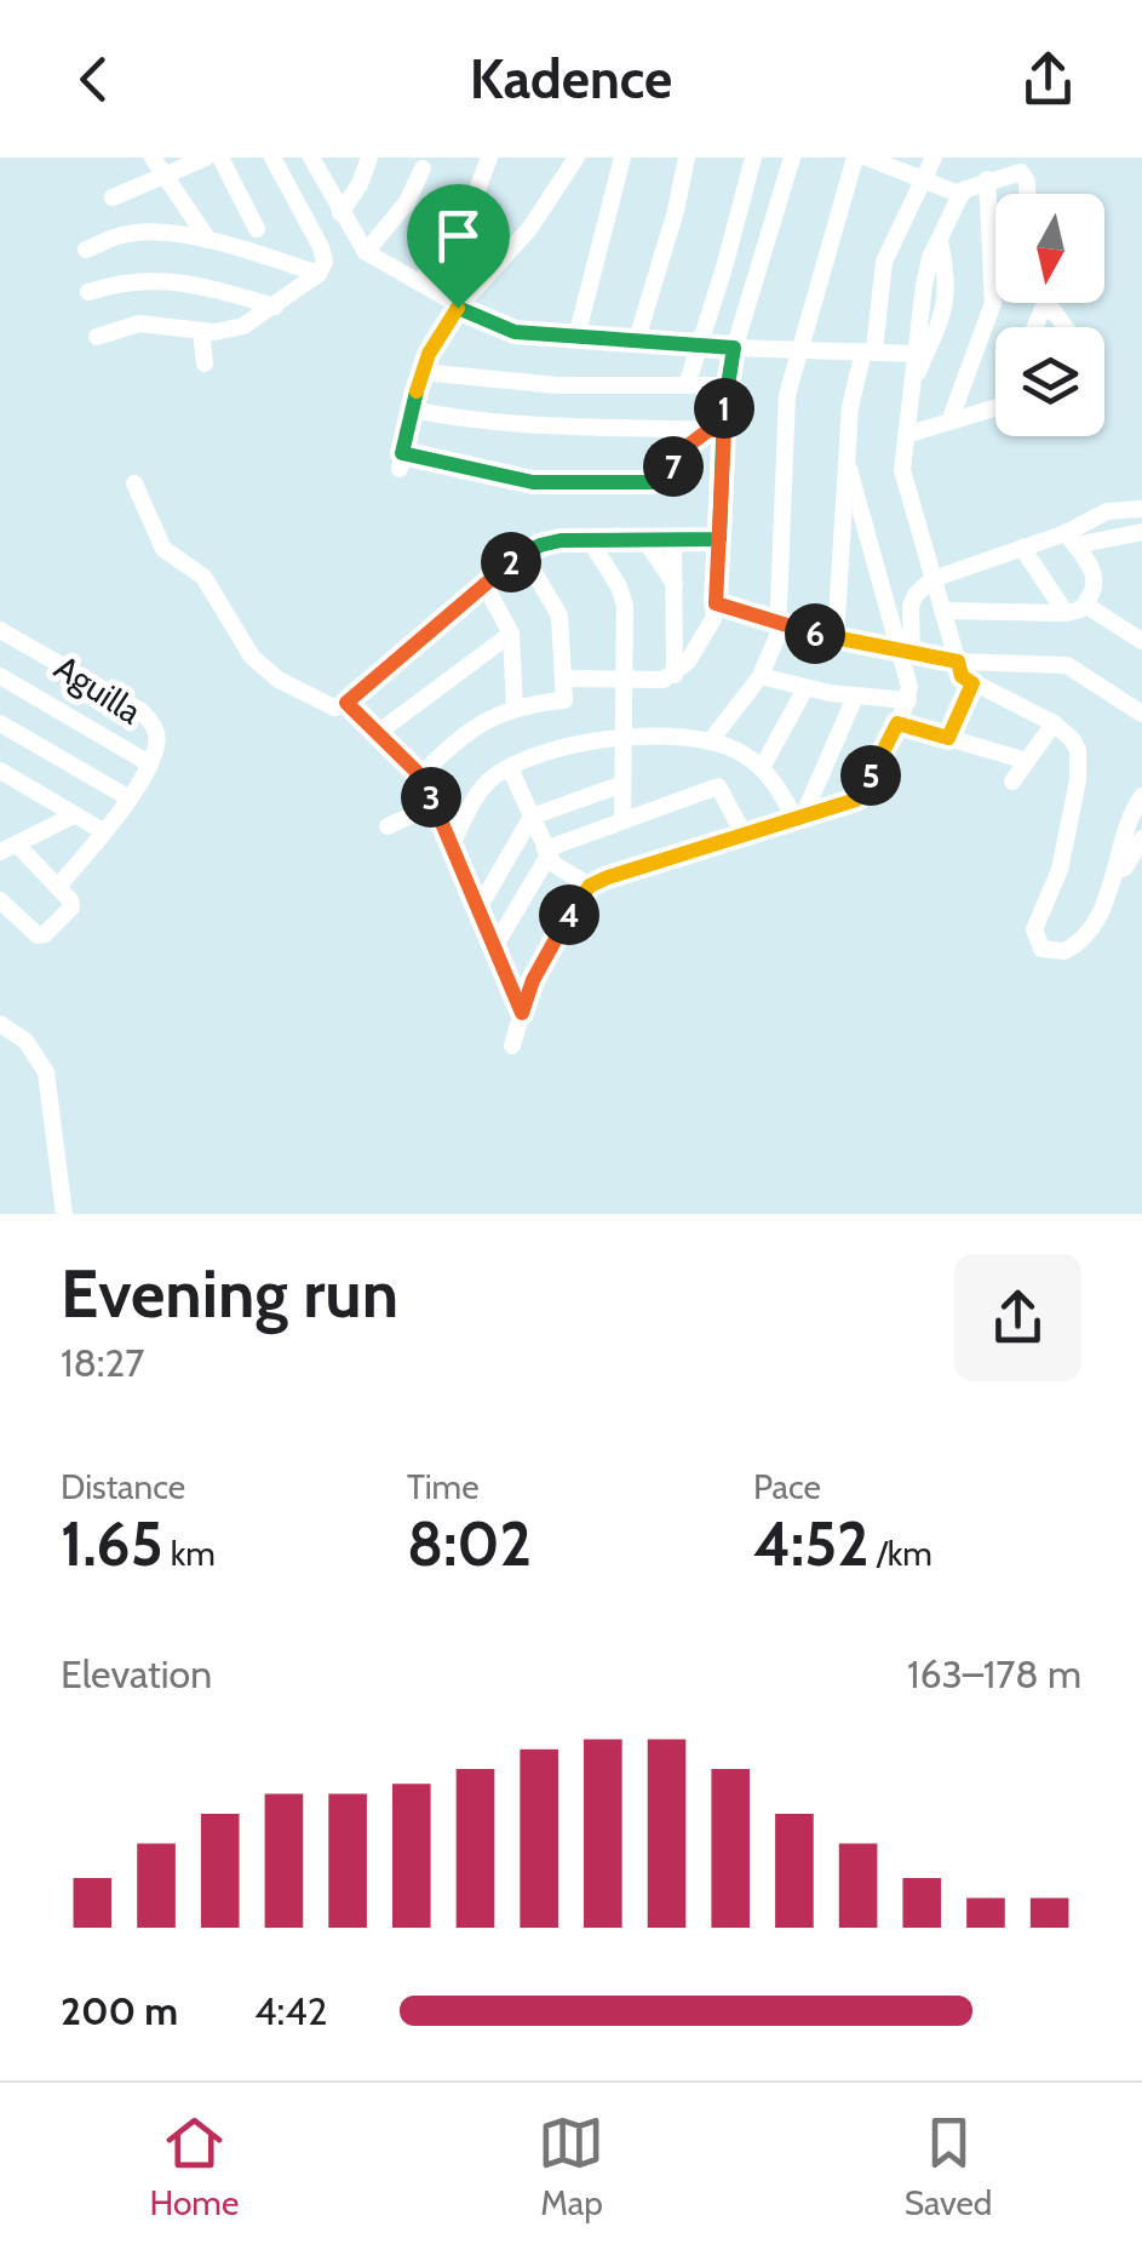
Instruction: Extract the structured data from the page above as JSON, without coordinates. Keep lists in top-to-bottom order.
{
  "streets": {
    "street": ["Aguilla"]
  },
  "north": "bottom",
  "page": {
    "header": "Kadence",
    "pins": [
      "1",
      "7",
      "2",
      "6",
      "5",
      "3",
      "4"
    ],
    "heading": ["Evening run", "18:27"],
    "stats": [
      ["Distance", "1.65 km"],
      ["Time", "8:02"],
      ["Pace", "4:52 /km"]
    ],
    "chart": ["Elevation", "163–178 m"],
    "list": [
      {
        "name": "200 m",
        "note": "4:42"
      }
    ],
    "tabs": ["Home", "Map", "Saved"]
  }
}
